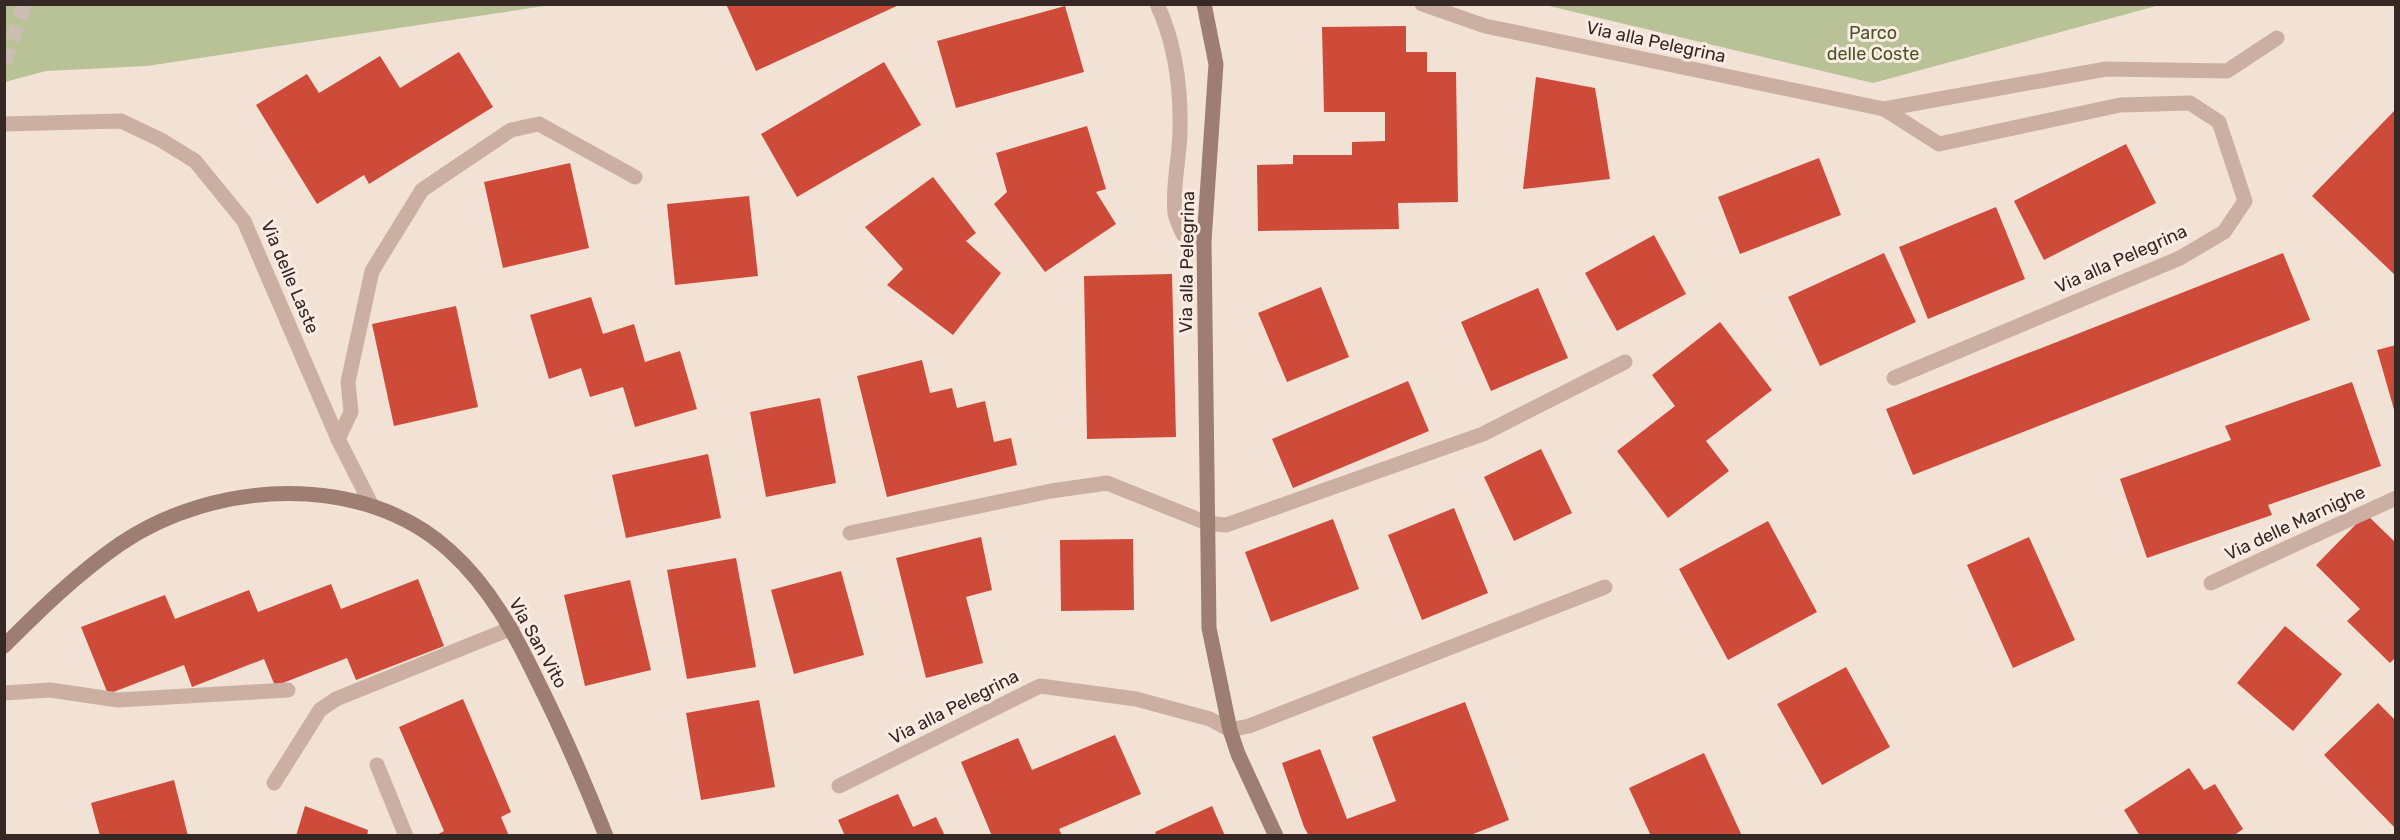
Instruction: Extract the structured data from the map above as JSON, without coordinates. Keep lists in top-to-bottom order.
{
  "streets": {
    "street": [
      "Via alla Pelegrina",
      "Via delle Laste",
      "Via delle Marnighe",
      "Via San Vito"
    ]
  },
  "crossings": [
    ["Via delle Laste", "Via San Vito"]
  ],
  "parks": ["Parco delle Coste"]
}
